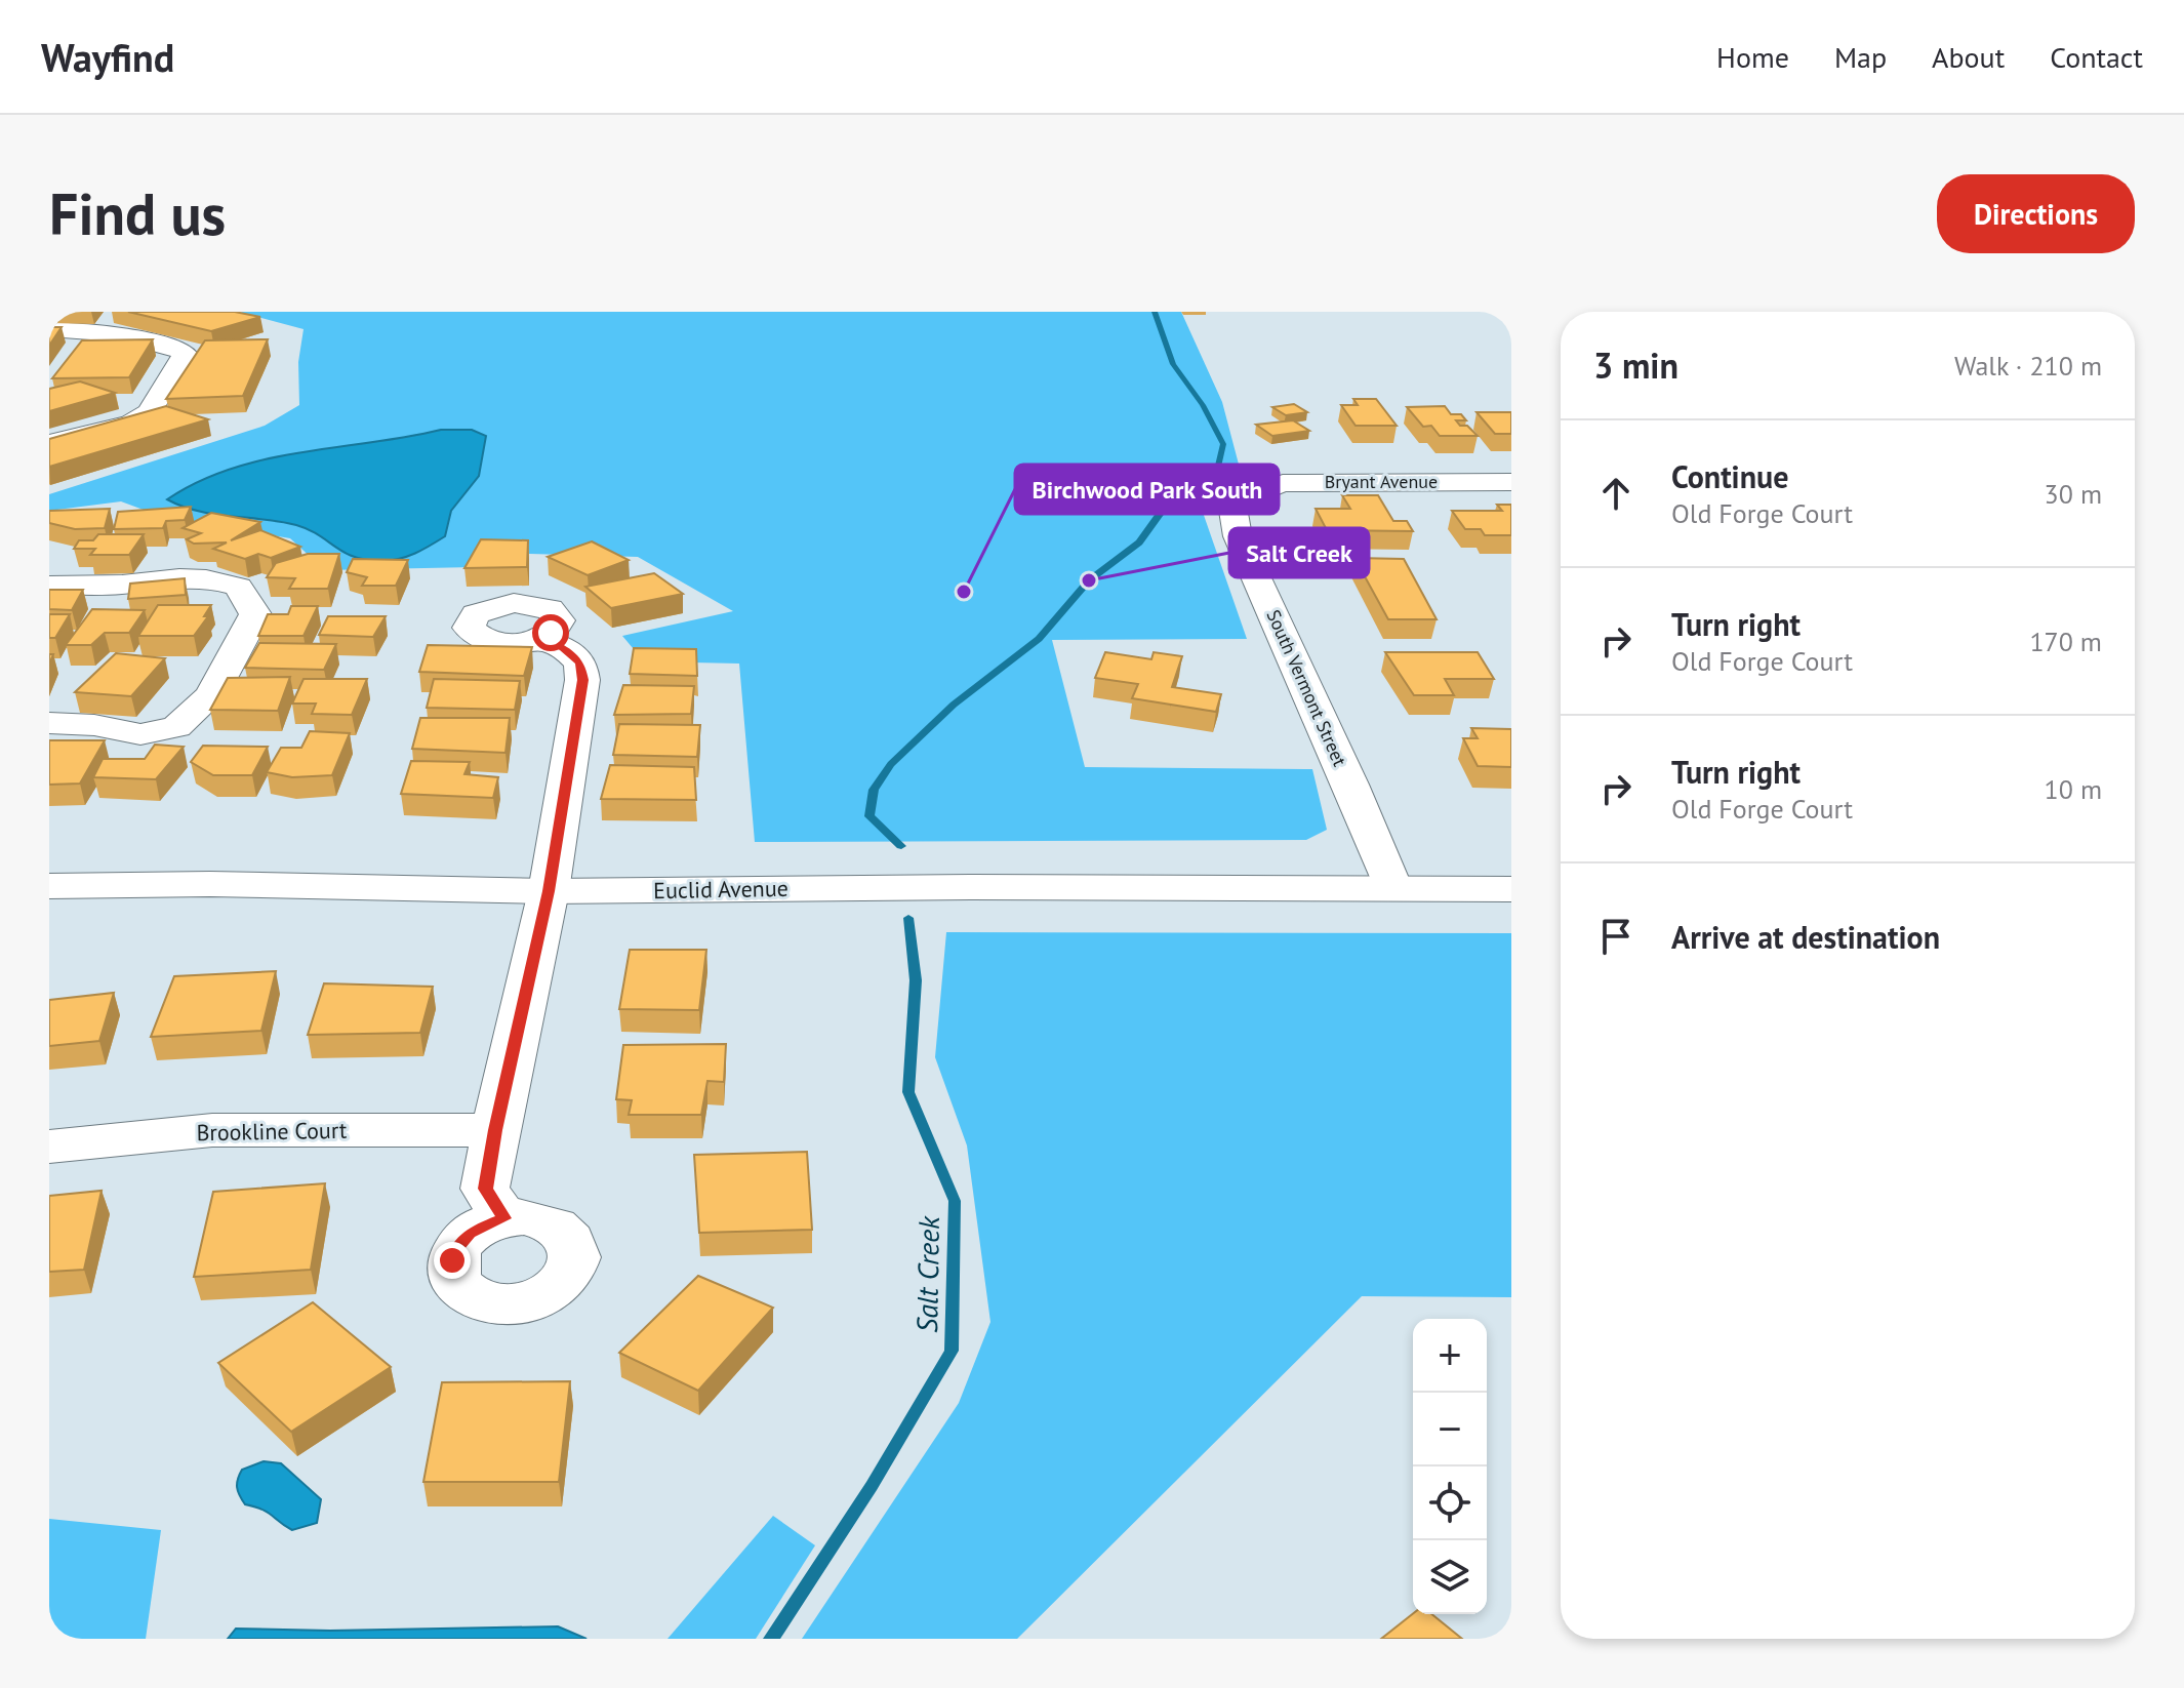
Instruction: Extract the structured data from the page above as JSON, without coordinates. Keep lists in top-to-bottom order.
{
  "streets": {
    "main road": ["Euclid Avenue"],
    "street": ["Bryant Avenue", "South Vermont Street", "Brookline Court"]
  },
  "crossings": [
    ["Bryant Avenue", "South Vermont Street"],
    ["South Vermont Street", "Euclid Avenue"]
  ],
  "water": ["Salt Creek"],
  "places": ["Salt Creek", "Birchwood Park South"],
  "page": {
    "header": "Wayfind",
    "nav": [
      "Home",
      "Map",
      "About",
      "Contact"
    ],
    "buttons": "Directions",
    "title": "Find us",
    "heading": ["3 min", "Walk · 210 m"],
    "list": [
      ["Continue", "Old Forge Court", "30 m"],
      ["Turn right", "Old Forge Court", "170 m"],
      ["Turn right", "Old Forge Court", "10 m"],
      "Arrive at destination"
    ],
    "map_buttons": ["+", "−"]
  }
}
